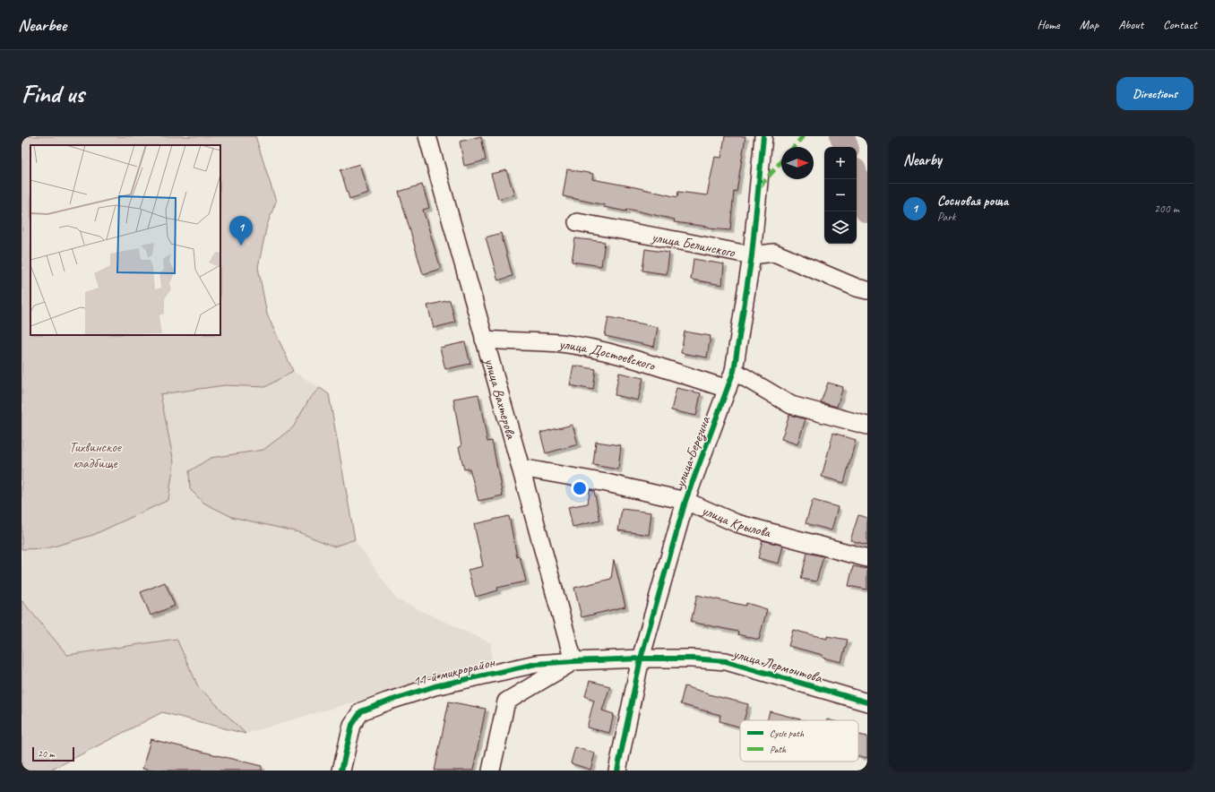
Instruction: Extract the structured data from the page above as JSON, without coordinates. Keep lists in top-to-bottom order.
{
  "streets": {
    "street": [
      "улица Белинского",
      "улица Достоевского",
      "улица Вахтерова",
      "улица Березина",
      "улица Крылова",
      "улица Лермонтова",
      "11-й микрорайон"
    ]
  },
  "crossings": [
    ["улица Белинского", "улица Березина"],
    ["улица Достоевского", "улица Вахтерова"],
    ["улица Достоевского", "улица Березина"],
    ["улица Вахтерова", "улица Крылова"],
    ["улица Вахтерова", "улица Лермонтова"],
    ["улица Вахтерова", "11-й микрорайон"],
    ["улица Березина", "улица Крылова"],
    ["улица Березина", "улица Лермонтова"],
    ["улица Лермонтова", "11-й микрорайон"]
  ],
  "parks": ["Тихвинское кладбище"],
  "legend": ["Cycle path", "Path"],
  "scale_bar": "20 m",
  "north": "right",
  "page": {
    "header": "Nearbee",
    "nav": [
      "Home",
      "Map",
      "About",
      "Contact"
    ],
    "buttons": "Directions",
    "title": "Find us",
    "heading": "Nearby",
    "map_buttons": ["+", "−"],
    "list": [
      {
        "mark": "1",
        "name": "Сосновая роща",
        "note": "Park",
        "value": "200 m"
      }
    ],
    "pins": "1",
    "scale": "20 m"
  }
}
